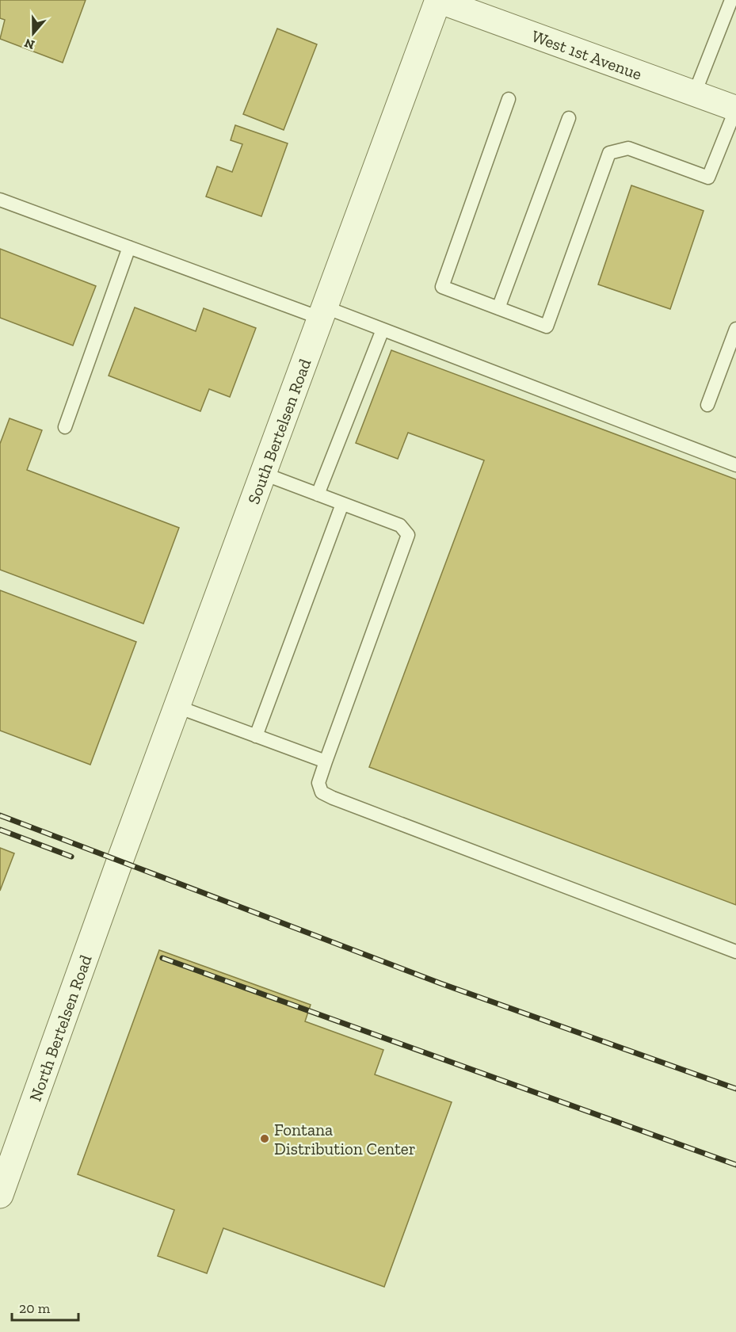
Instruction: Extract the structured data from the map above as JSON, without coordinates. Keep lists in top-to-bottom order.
{
  "streets": {
    "street": ["West 1st Avenue", "South Bertelsen Road", "North Bertelsen Road"]
  },
  "crossings": [
    ["West 1st Avenue", "South Bertelsen Road"],
    ["South Bertelsen Road", "North Bertelsen Road"]
  ],
  "places": ["Fontana Distribution Center"],
  "scale_bar": "20 m",
  "north": "bottom"
}
